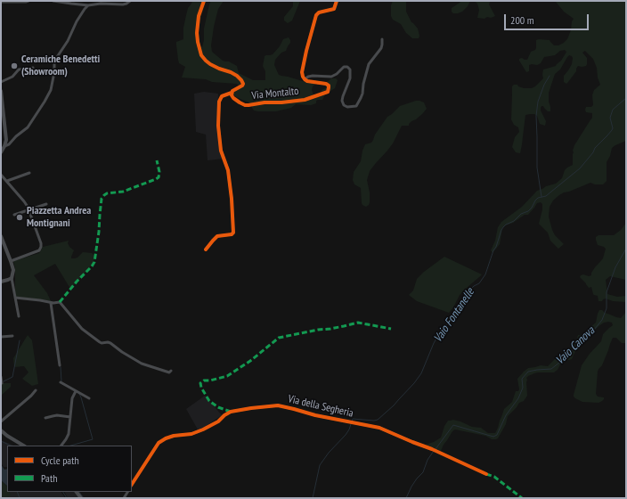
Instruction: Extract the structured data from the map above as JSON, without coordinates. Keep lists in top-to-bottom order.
{
  "streets": {
    "street": ["Via Montalto", "Via della Segheria"]
  },
  "water": ["Vaio Fontanelle", "Vaio Canova"],
  "places": ["Ceramiche Benedetti (Showroom)", "Piazzetta Andrea Montignani"],
  "legend": ["Cycle path", "Path"],
  "scale_bar": "200 m"
}
